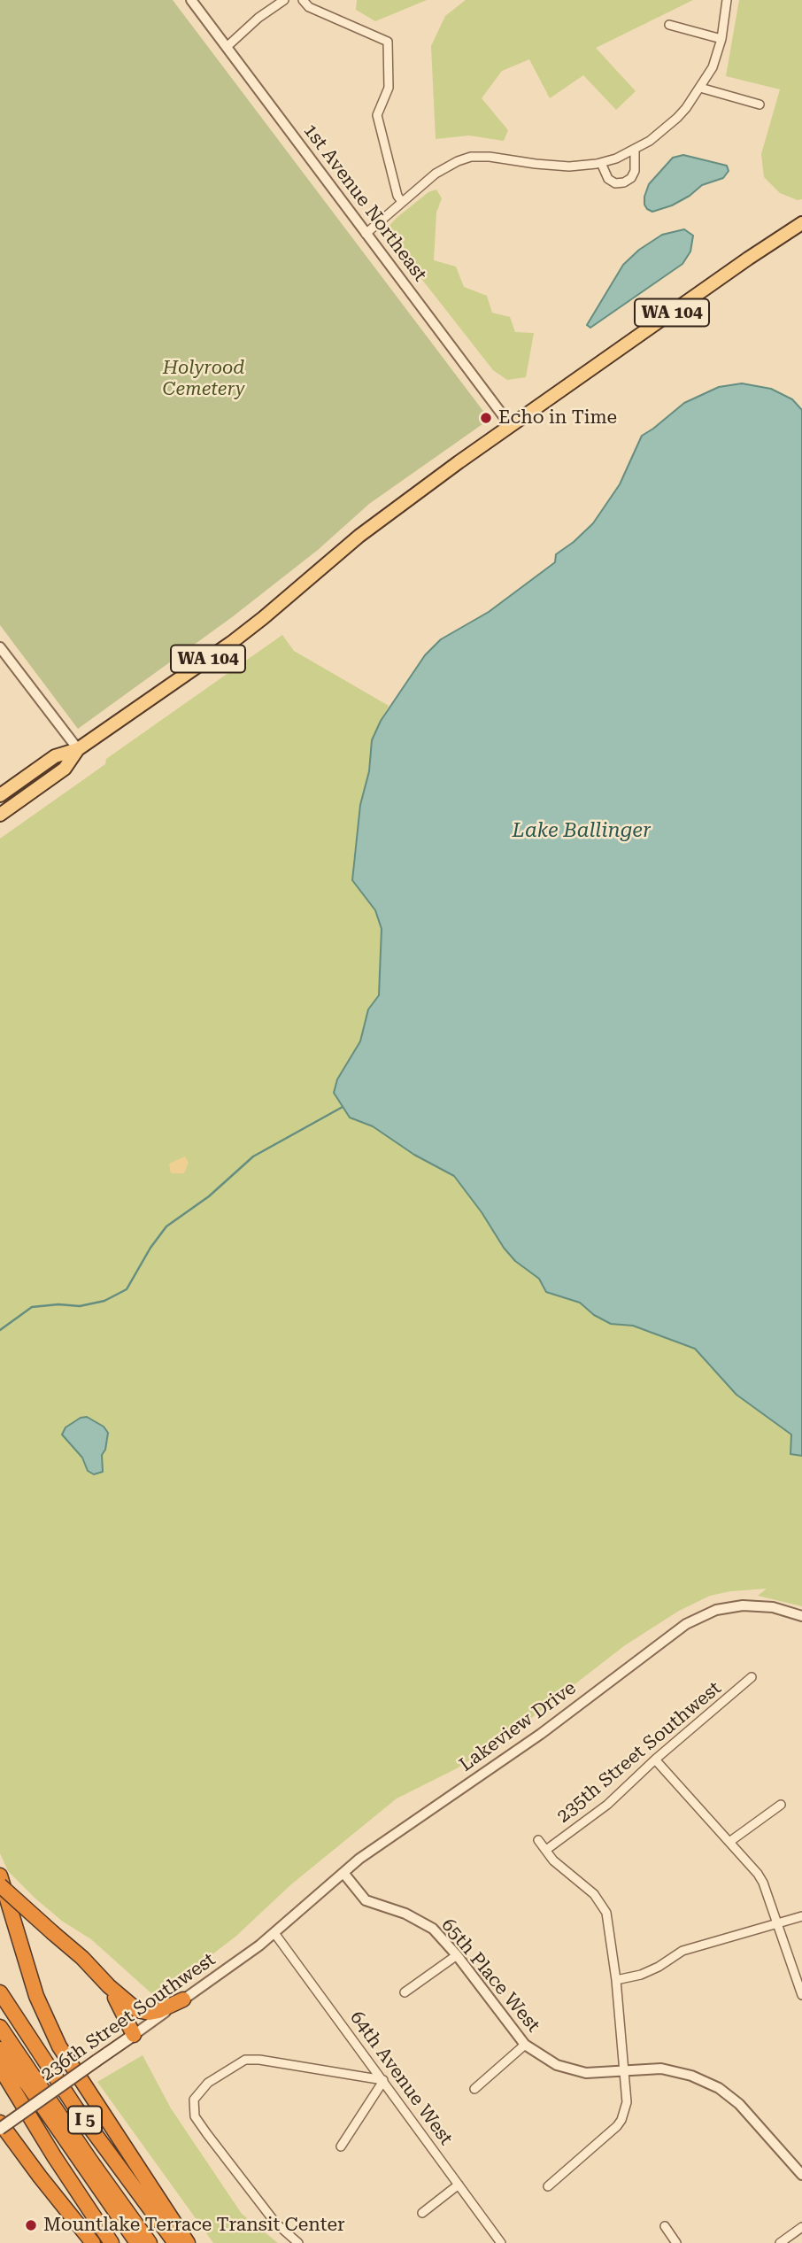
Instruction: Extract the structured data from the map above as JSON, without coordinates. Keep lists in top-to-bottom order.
{
  "streets": {
    "highway": ["I 5"],
    "main road": ["WA 104", "236th Street Southwest"],
    "street": [
      "1st Avenue Northeast",
      "Lakeview Drive",
      "235th Street Southwest",
      "65th Place West",
      "64th Avenue West"
    ]
  },
  "crossings": [
    ["1st Avenue Northeast", "WA 104"],
    ["Lakeview Drive", "65th Place West"],
    ["Lakeview Drive", "236th Street Southwest"],
    ["Lakeview Drive", "64th Avenue West"],
    ["236th Street Southwest", "64th Avenue West"]
  ],
  "water": ["Lake Ballinger"],
  "parks": ["Holyrood Cemetery"],
  "places": ["Echo in Time", "Mountlake Terrace Transit Center"]
}
